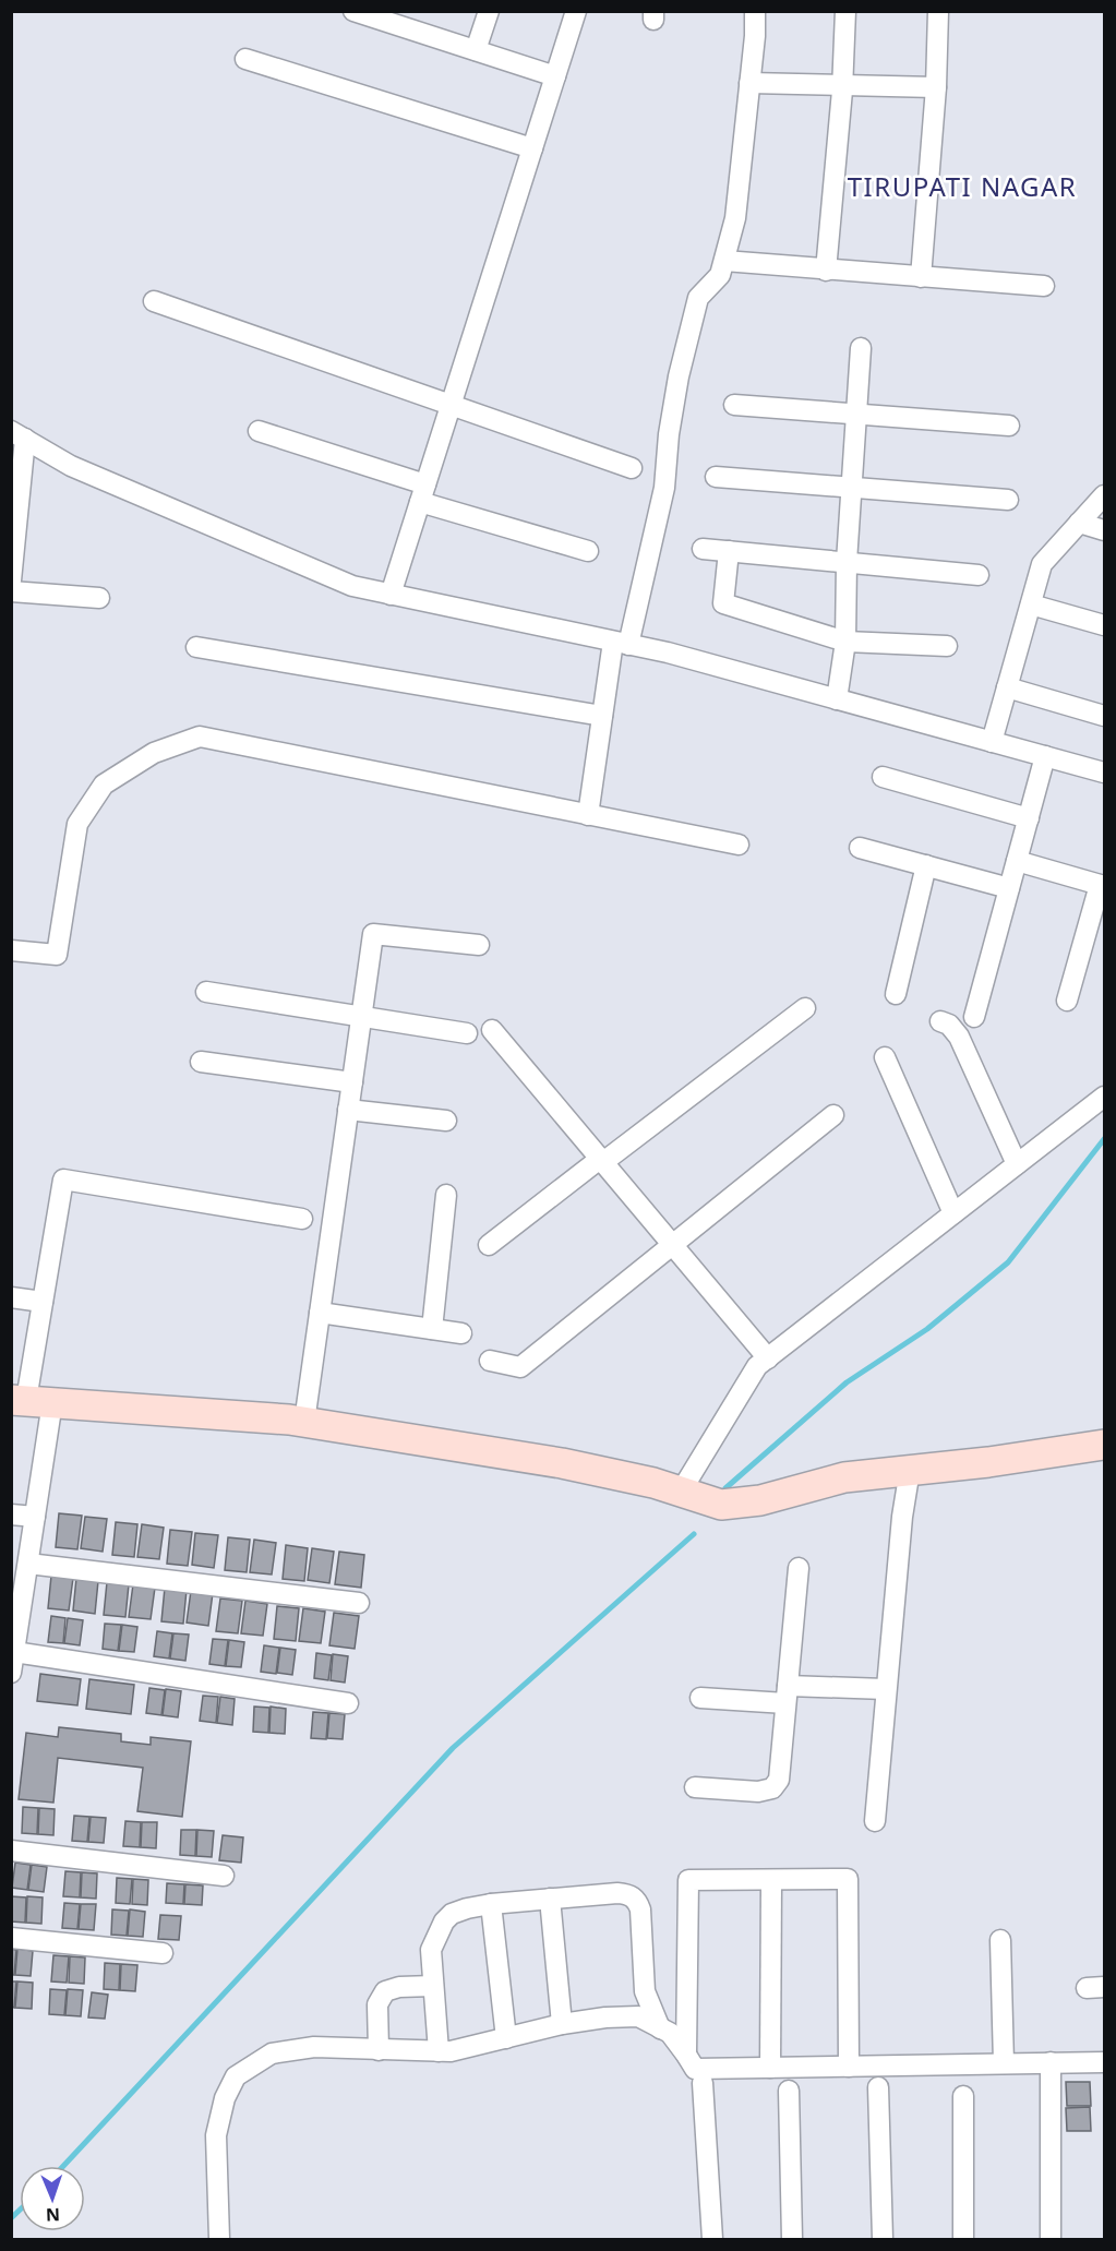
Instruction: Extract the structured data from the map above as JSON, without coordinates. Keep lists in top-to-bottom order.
{
  "districts": ["TIRUPATI NAGAR"],
  "north": "bottom"
}
